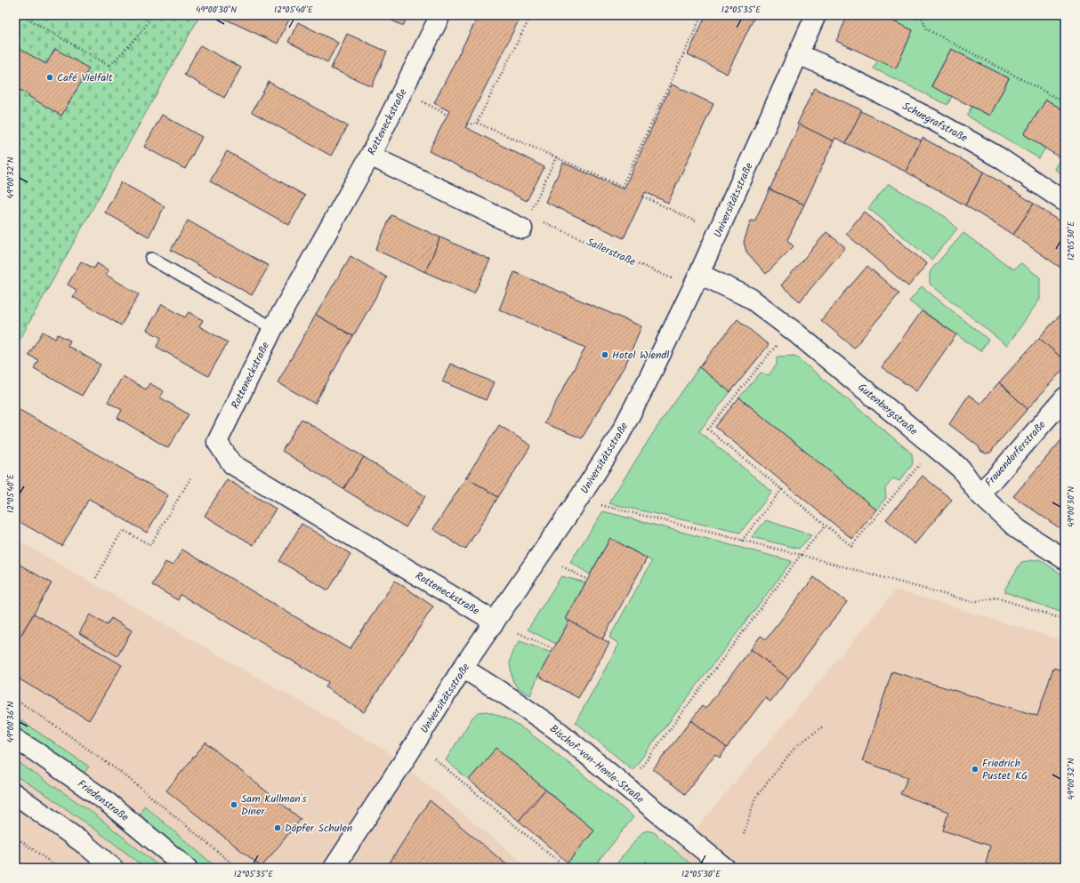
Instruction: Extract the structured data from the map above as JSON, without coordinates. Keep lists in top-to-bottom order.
{
  "streets": {
    "street": [
      "Rotteneckstraße",
      "Schuegrafstraße",
      "Universitätsstraße",
      "Gutenbergstraße",
      "Frauendorferstraße",
      "Bischof-von-Henle-Straße",
      "Friedenstraße"
    ],
    "path": ["Sailerstraße"]
  },
  "crossings": [
    ["Rotteneckstraße", "Universitätsstraße"],
    ["Schuegrafstraße", "Universitätsstraße"],
    ["Universitätsstraße", "Sailerstraße"],
    ["Universitätsstraße", "Gutenbergstraße"],
    ["Universitätsstraße", "Bischof-von-Henle-Straße"],
    ["Sailerstraße", "Gutenbergstraße"],
    ["Gutenbergstraße", "Frauendorferstraße"]
  ],
  "places": [
    "Café Vielfalt",
    "Hotel Wiendl",
    "Friedrich Pustet KG",
    "Sam Kullman's Diner",
    "Döpfer Schulen"
  ],
  "coordinates": [
    "49°00'30\"N",
    "12°05'40\"E",
    "12°05'35\"E",
    "49°00'32\"N",
    "12°05'30\"E",
    "49°00'36\"N"
  ]
}
